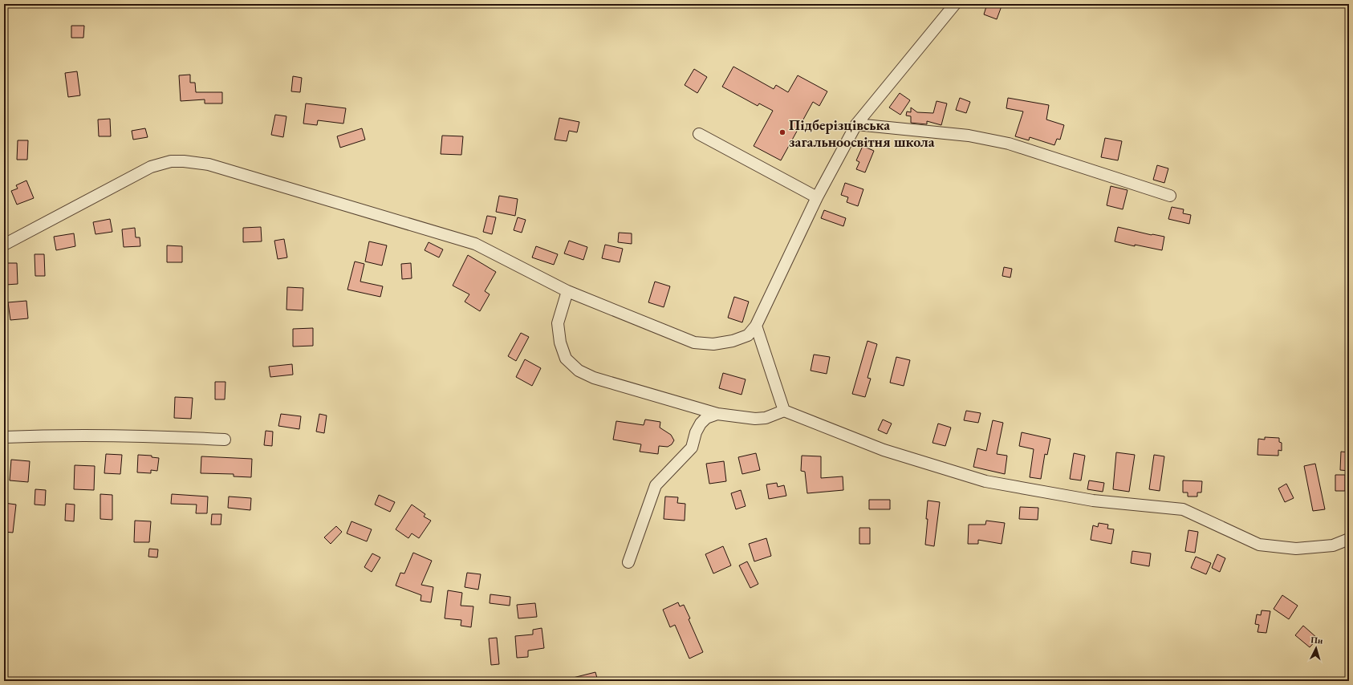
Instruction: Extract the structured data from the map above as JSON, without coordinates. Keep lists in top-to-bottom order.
{
  "places": ["Підберізцівська загальноосвітня школа"],
  "north": "top"
}
